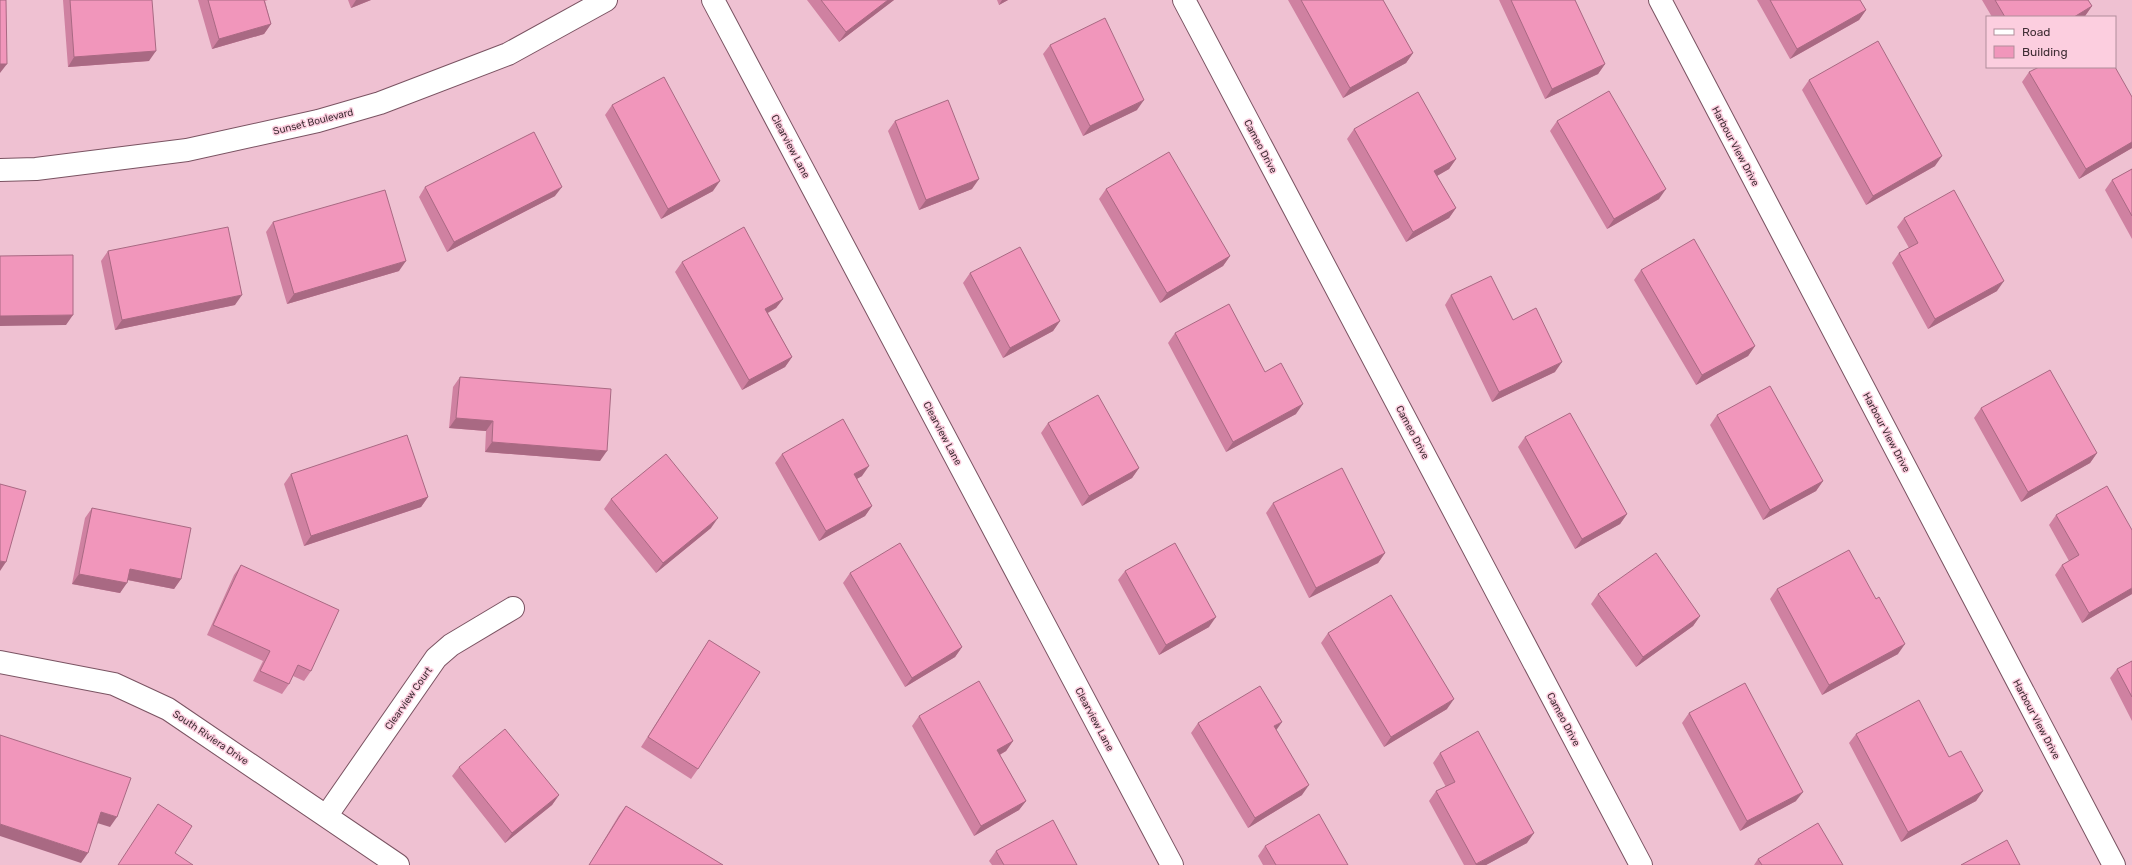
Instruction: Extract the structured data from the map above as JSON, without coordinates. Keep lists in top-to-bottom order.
{
  "streets": {
    "street": [
      "Sunset Boulevard",
      "Clearview Lane",
      "Cameo Drive",
      "Harbour View Drive",
      "Clearview Court",
      "South Riviera Drive"
    ]
  },
  "crossings": [
    ["Clearview Court", "South Riviera Drive"]
  ],
  "legend": ["Road", "Building"]
}
